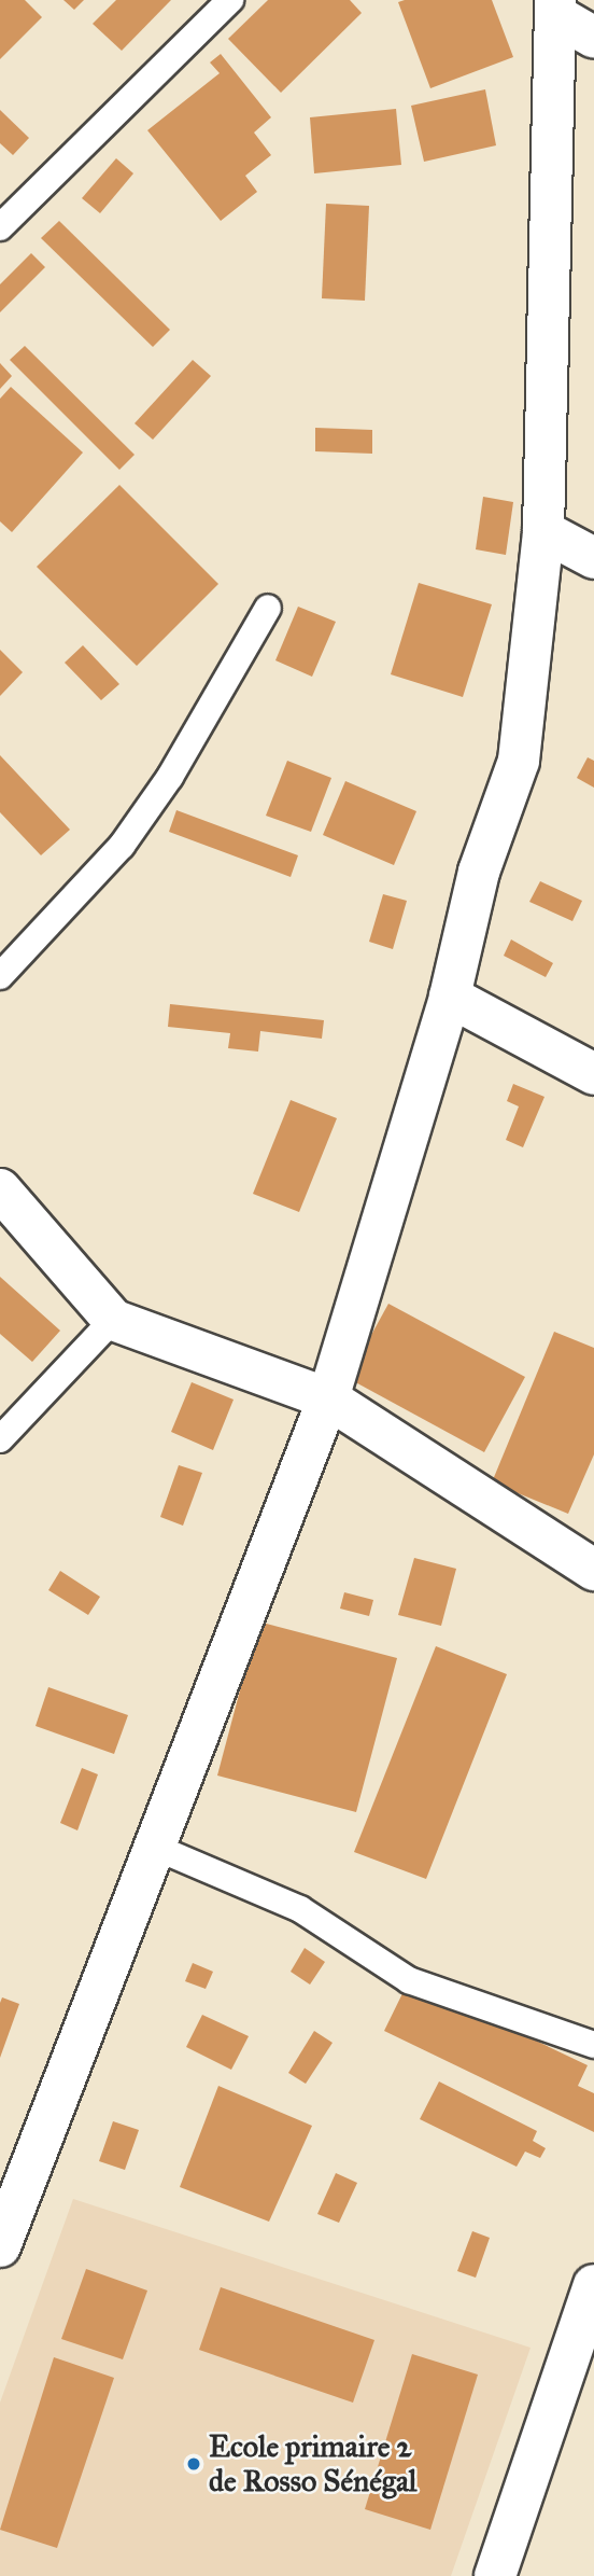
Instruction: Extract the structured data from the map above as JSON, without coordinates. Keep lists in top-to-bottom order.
{
  "places": ["Ecole primaire 2 de Rosso Sénégal"]
}
